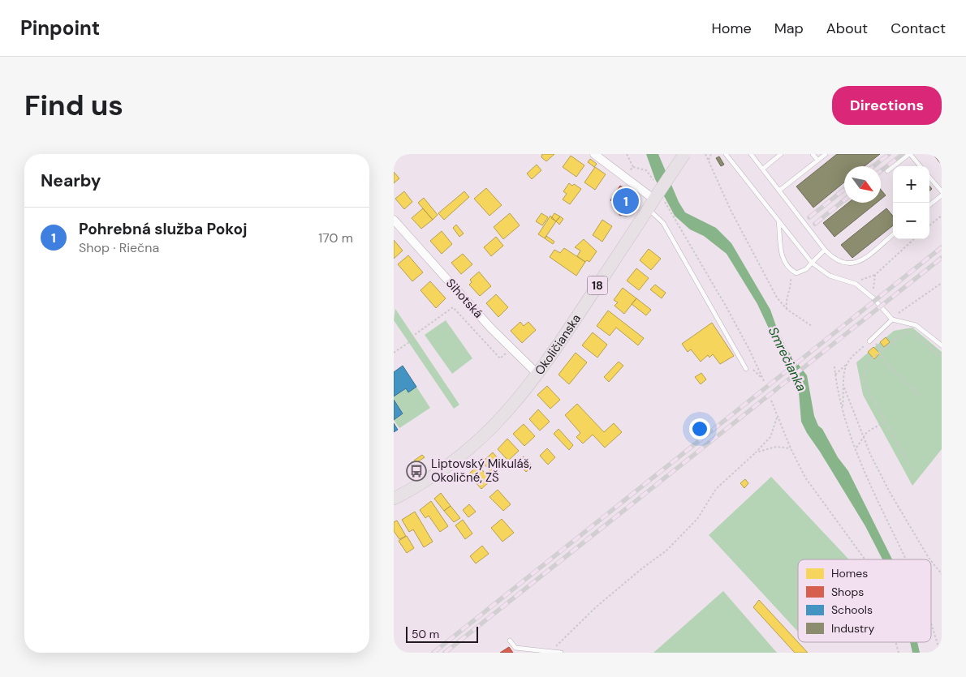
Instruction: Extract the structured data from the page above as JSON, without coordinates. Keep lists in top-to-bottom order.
{
  "streets": {
    "main road": ["18", "Okoličianska"],
    "street": ["Sihotská"]
  },
  "crossings": [
    ["Sihotská", "Okoličianska"]
  ],
  "water": ["Smrečianka"],
  "places": {
    "bus stop": ["Liptovský Mikuláš, Okoličné, ZŠ"]
  },
  "legend": [
    "Homes",
    "Shops",
    "Schools",
    "Industry"
  ],
  "scale_bar": "50 m",
  "north": "bottom right",
  "page": {
    "header": "Pinpoint",
    "nav": [
      "Home",
      "Map",
      "About",
      "Contact"
    ],
    "buttons": "Directions",
    "title": "Find us",
    "heading": "Nearby",
    "map_buttons": ["+", "−"],
    "pins": "1",
    "list": [
      {
        "mark": "1",
        "name": "Pohrebná služba Pokoj",
        "note": "Shop · Riečna",
        "value": "170 m"
      }
    ],
    "scale": "50 m"
  }
}
